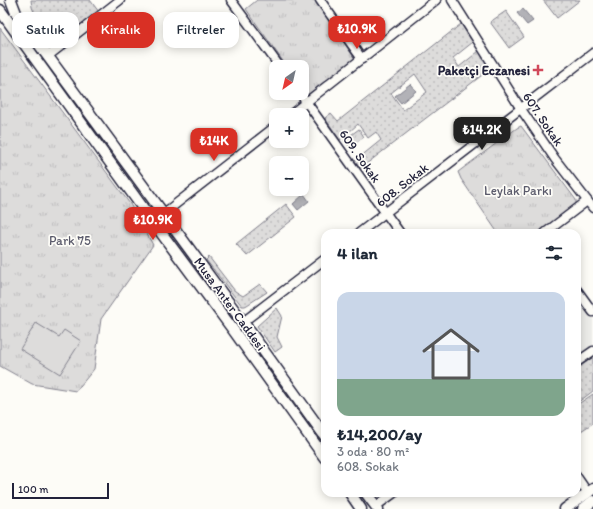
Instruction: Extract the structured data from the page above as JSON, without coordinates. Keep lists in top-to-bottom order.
{
  "streets": {
    "main road": ["Musa Anter Caddesi"],
    "street": ["607. Sokak", "609. Sokak", "608. Sokak"]
  },
  "crossings": [
    ["607. Sokak", "608. Sokak"],
    ["609. Sokak", "608. Sokak"]
  ],
  "parks": ["Leylak Parkı", "Park 75"],
  "places": {
    "health": ["Paketçi Eczanesi"]
  },
  "scale_bar": "100 m",
  "north": "bottom left",
  "page": {
    "chip": ["Satılık", "Kiralık", "Filtreler"],
    "price": [
      "₺10.9K",
      "₺14.2K",
      "₺14K",
      "₺10.9K"
    ],
    "map_buttons": ["+", "−"],
    "heading": "4 ilan",
    "list": [
      {
        "name": "₺14,200/ay",
        "note": "3 oda · 80 m² · 608. Sokak"
      }
    ],
    "scale": "100 m"
  }
}
